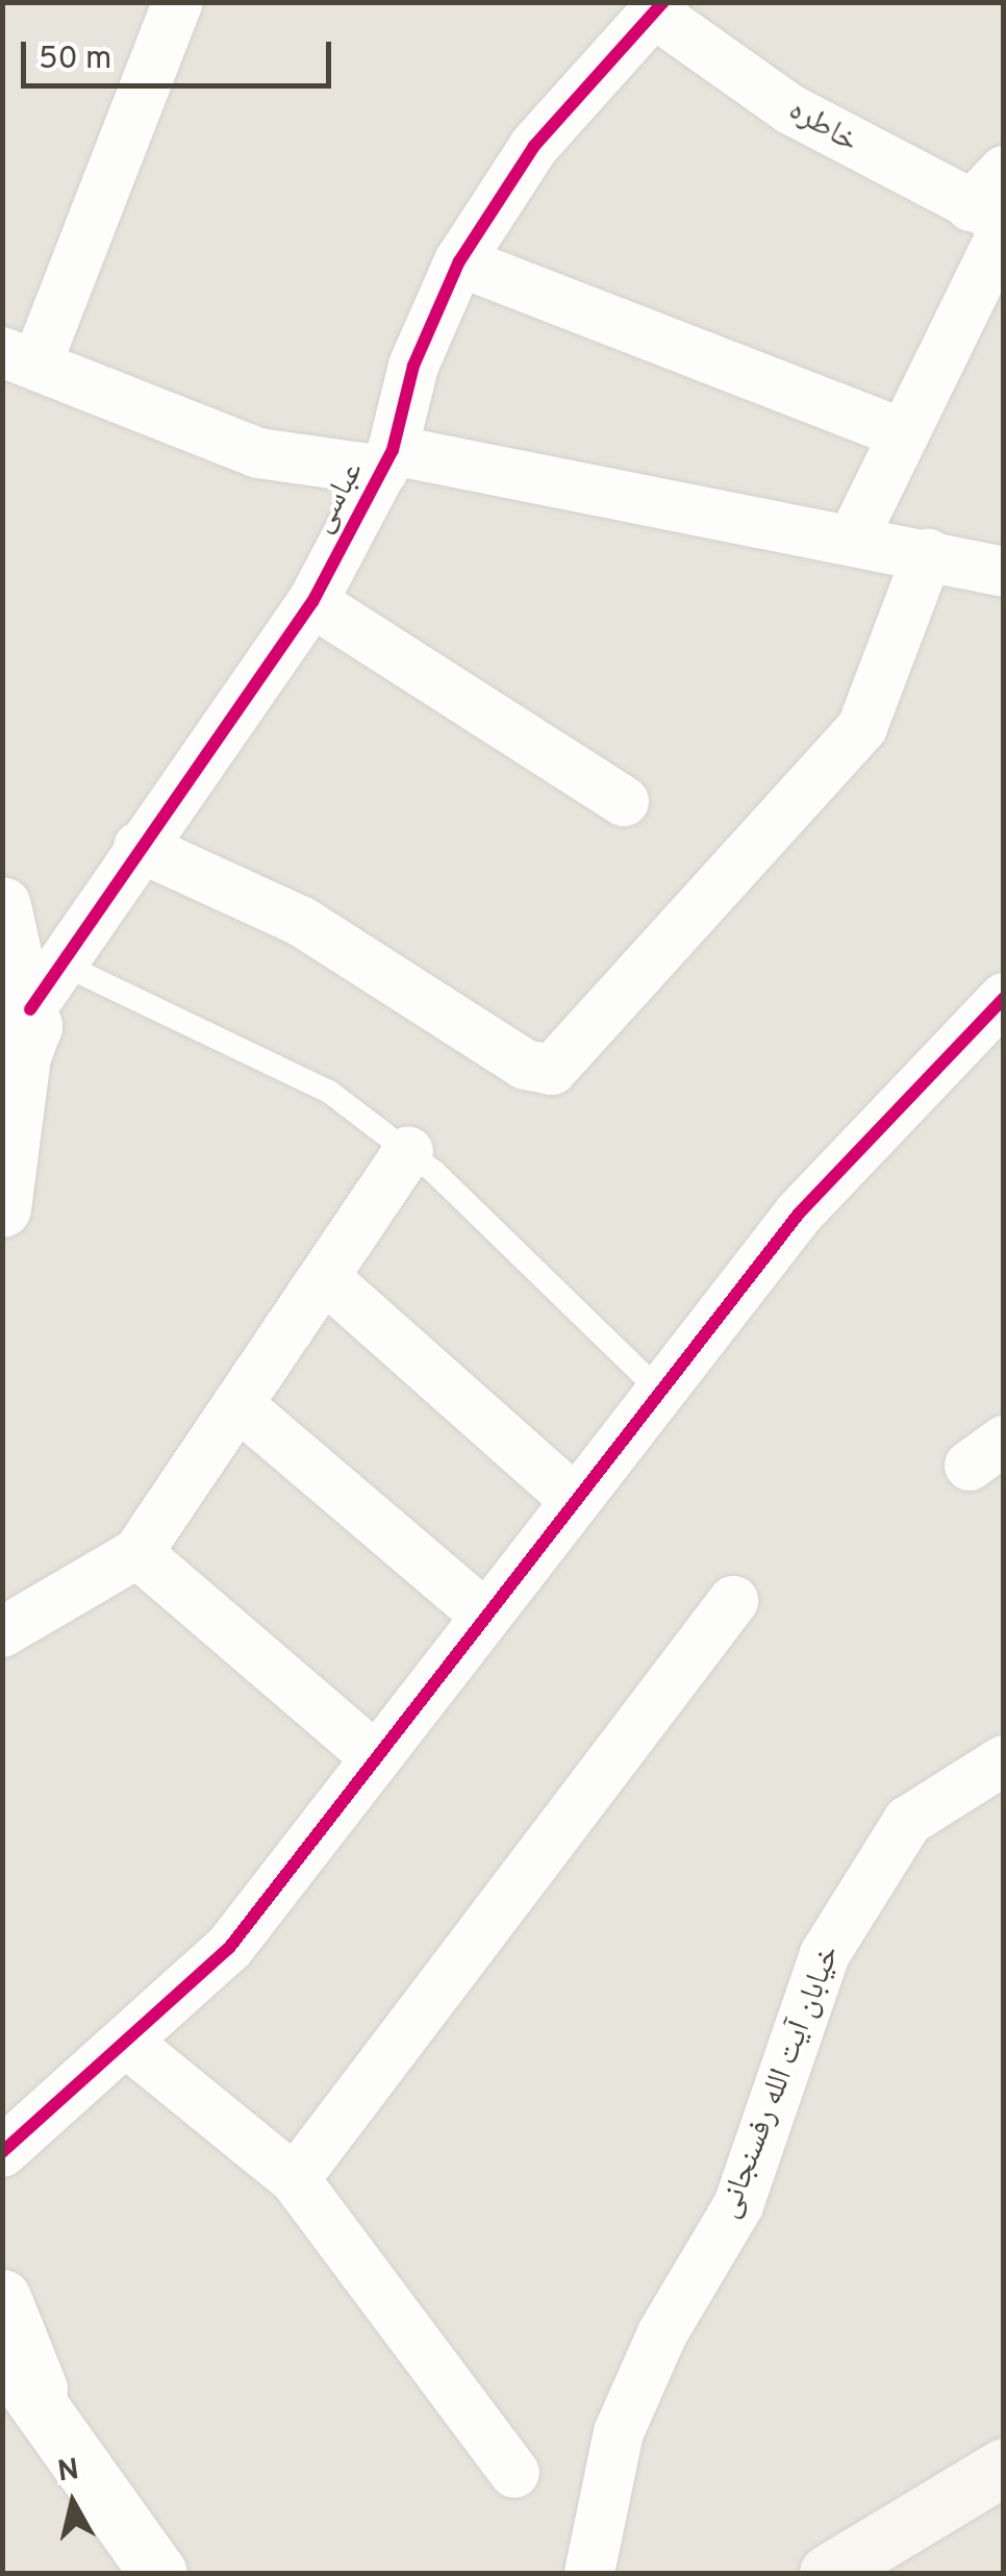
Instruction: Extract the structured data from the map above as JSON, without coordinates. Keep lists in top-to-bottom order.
{
  "streets": {
    "street": ["خاطره", "عباسی", "خیابان آیت الله رفسنجانی"]
  },
  "crossings": [
    ["خاطره", "عباسی"]
  ],
  "scale_bar": "50 m",
  "north": "top"
}
